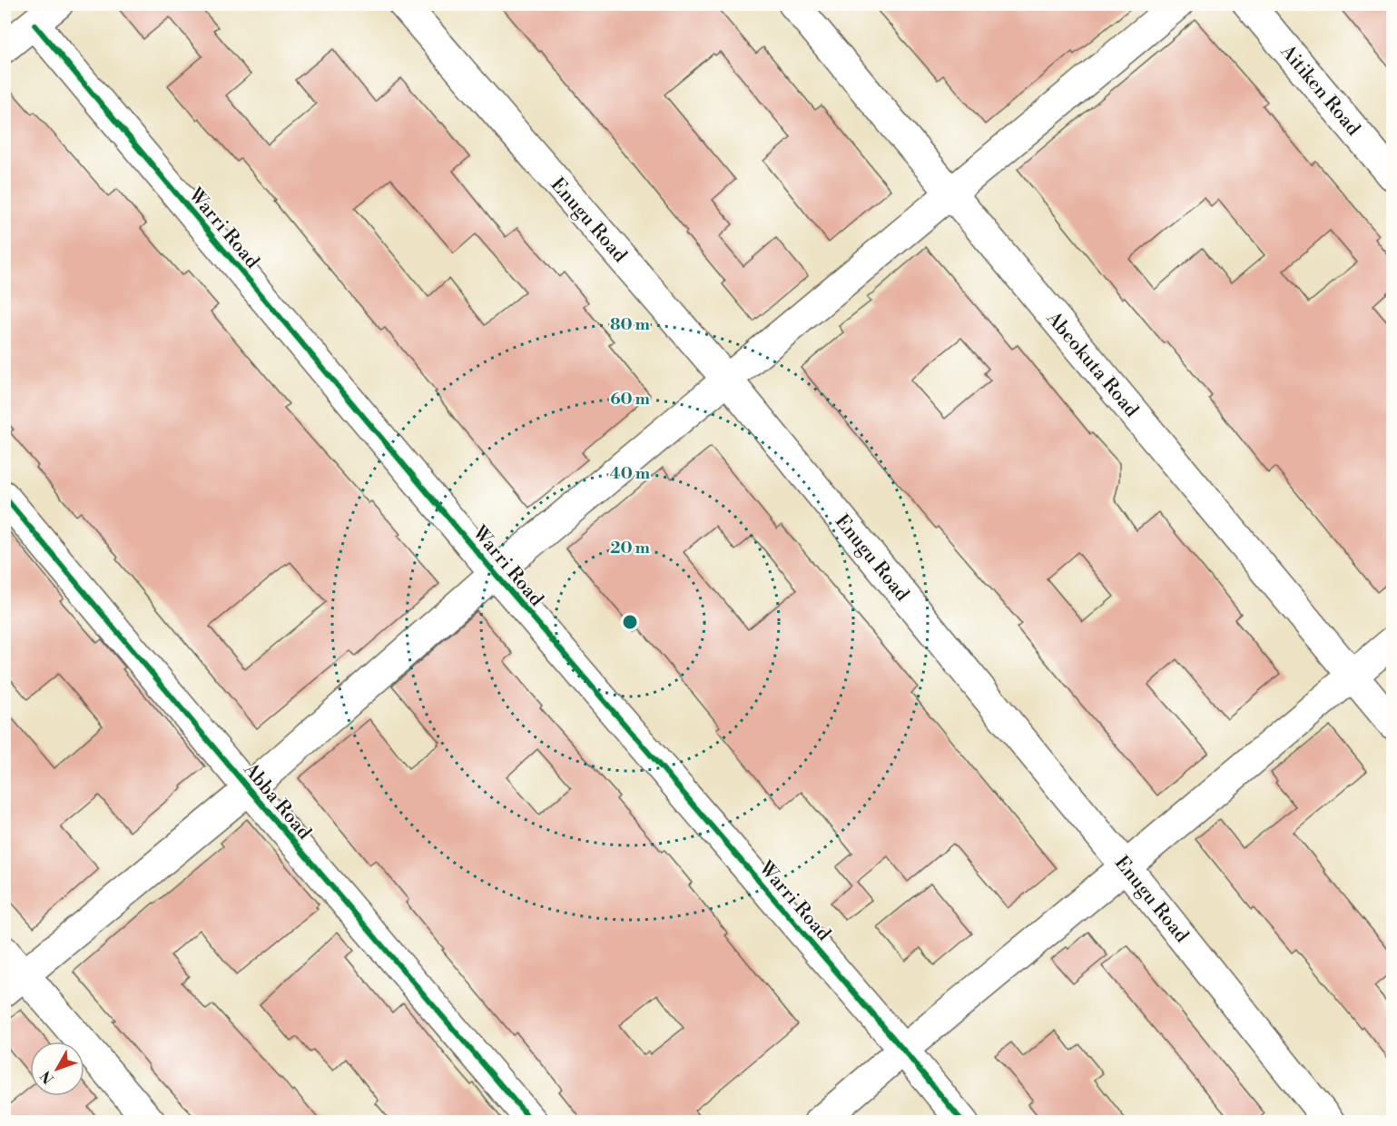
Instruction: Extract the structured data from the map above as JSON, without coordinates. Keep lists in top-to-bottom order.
{
  "streets": {
    "street": [
      "Aitiken Road",
      "Enugu Road",
      "Warri Road",
      "Abeokuta Road",
      "Abba Road"
    ]
  },
  "north": "bottom left",
  "rings": [
    "80 m",
    "60 m",
    "40 m",
    "20 m"
  ]
}
